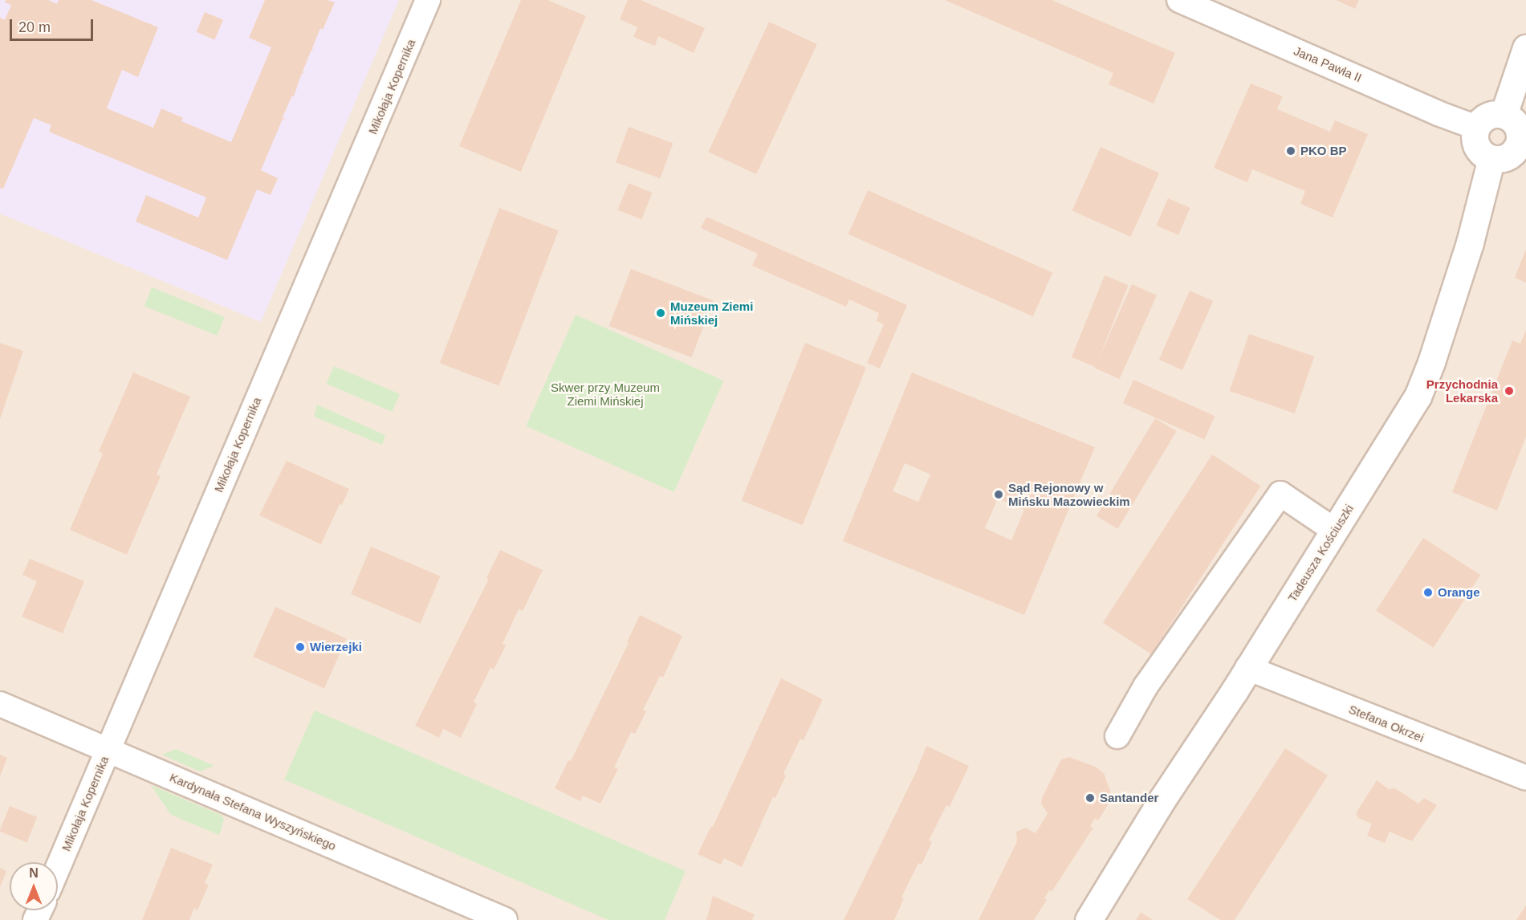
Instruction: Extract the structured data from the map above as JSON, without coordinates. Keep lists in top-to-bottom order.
{
  "streets": {
    "street": [
      "Jana Pawła II",
      "Mikołaja Kopernika",
      "Tadeusza Kościuszki",
      "Stefana Okrzei",
      "Kardynała Stefana Wyszyńskiego"
    ]
  },
  "crossings": [
    ["Jana Pawła II", "Tadeusza Kościuszki"],
    ["Mikołaja Kopernika", "Kardynała Stefana Wyszyńskiego"],
    ["Tadeusza Kościuszki", "Stefana Okrzei"]
  ],
  "parks": ["Skwer przy Muzeum Ziemi Mińskiej"],
  "places": [
    "PKO BP",
    "Muzeum Ziemi Mińskiej",
    "Przychodnia Lekarska",
    "Sąd Rejonowy w Mińsku Mazowieckim",
    "Orange",
    "Wierzejki",
    "Santander"
  ],
  "scale_bar": "20 m",
  "north": "top"
}
